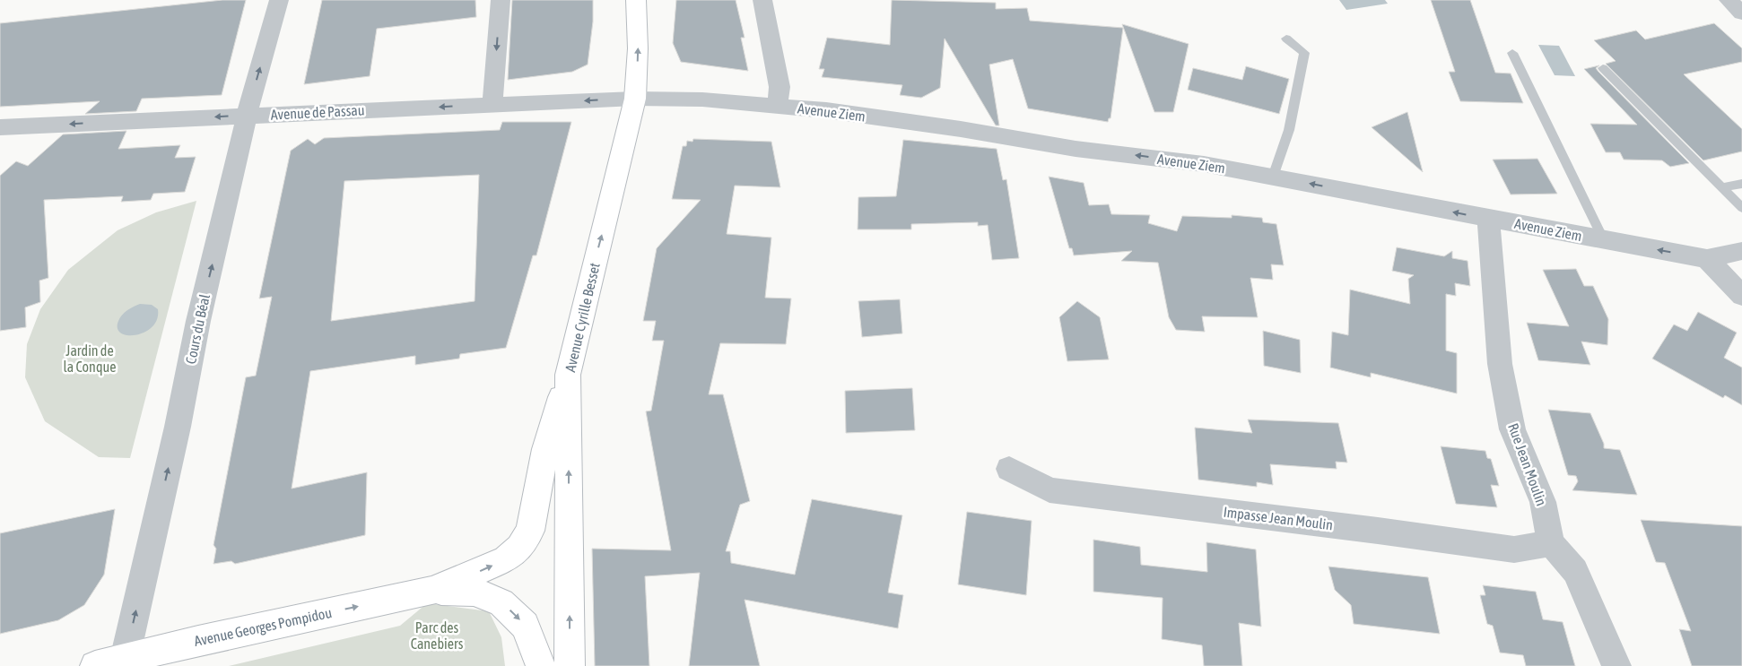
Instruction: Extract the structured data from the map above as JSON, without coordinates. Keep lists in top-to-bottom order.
{
  "streets": {
    "main road": ["Avenue Cyrille Besset", "Avenue Georges Pompidou"],
    "street": [
      "Avenue de Passau",
      "Avenue Ziem",
      "Cours du Béal",
      "Rue Jean Moulin",
      "Impasse Jean Moulin"
    ]
  },
  "crossings": [
    ["Avenue de Passau", "Avenue Ziem"],
    ["Avenue de Passau", "Avenue Cyrille Besset"],
    ["Avenue de Passau", "Cours du Béal"],
    ["Avenue Ziem", "Avenue Cyrille Besset"],
    ["Avenue Ziem", "Rue Jean Moulin"],
    ["Cours du Béal", "Avenue Georges Pompidou"],
    ["Rue Jean Moulin", "Impasse Jean Moulin"]
  ],
  "one_way": [
    "Avenue de Passau",
    "Avenue Ziem",
    "Avenue Cyrille Besset",
    "Cours du Béal",
    "Avenue Georges Pompidou"
  ],
  "parks": ["Jardin de la Conque", "Parc des Canebiers"]
}
